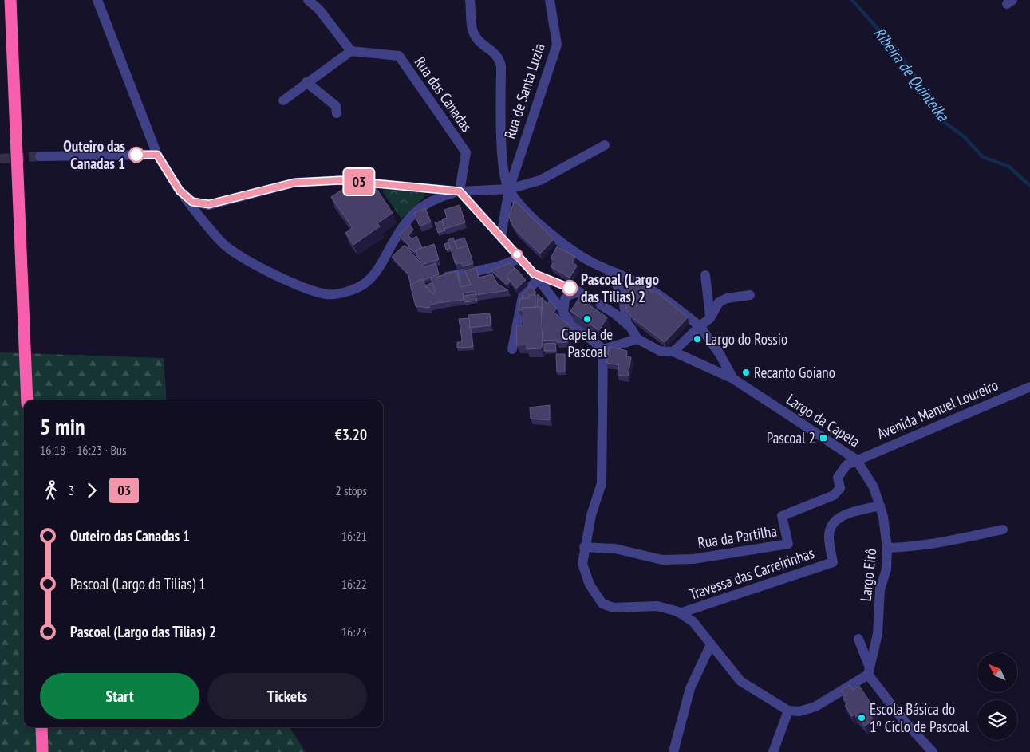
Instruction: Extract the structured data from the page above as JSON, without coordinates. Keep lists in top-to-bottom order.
{
  "streets": {
    "street": [
      "Rua de Santa Luzia",
      "Rua das Canadas",
      "Avenida Manuel Loureiro",
      "Largo da Capela",
      "Rua da Partilha",
      "Travessa das Carreirinhas",
      "Largo Eirô"
    ]
  },
  "crossings": [
    ["Avenida Manuel Loureiro", "Largo da Capela"],
    ["Avenida Manuel Loureiro", "Rua da Partilha"],
    ["Avenida Manuel Loureiro", "Largo Eirô"],
    ["Largo da Capela", "Rua da Partilha"],
    ["Largo da Capela", "Largo Eirô"],
    ["Rua da Partilha", "Largo Eirô"],
    ["Travessa das Carreirinhas", "Largo Eirô"]
  ],
  "water": ["Ribeira de Quintelka"],
  "places": {
    "other": [
      "Outeiro das Canadas 1",
      "Pascoal (Largo das Tilias) 2",
      "Capela de Pascoal",
      "Largo do Rossio",
      "Recanto Goiano",
      "Escola Básica do 1º Ciclo de Pascoal"
    ],
    "transit": ["Pascoal 2"]
  },
  "lines": ["bus line 03"],
  "north": "top left",
  "page": {
    "on_map": "03",
    "heading": ["5 min", "16:18 – 16:23 · Bus", "€3.20"],
    "legs": ["3", "03", "2 stops"],
    "list": [
      {
        "name": "Outeiro das Canadas 1",
        "value": "16:21"
      },
      {
        "name": "Pascoal (Largo da Tilias) 1",
        "value": "16:22"
      },
      {
        "name": "Pascoal (Largo das Tilias) 2",
        "value": "16:23"
      }
    ],
    "buttons": ["Start", "Tickets"]
  }
}
